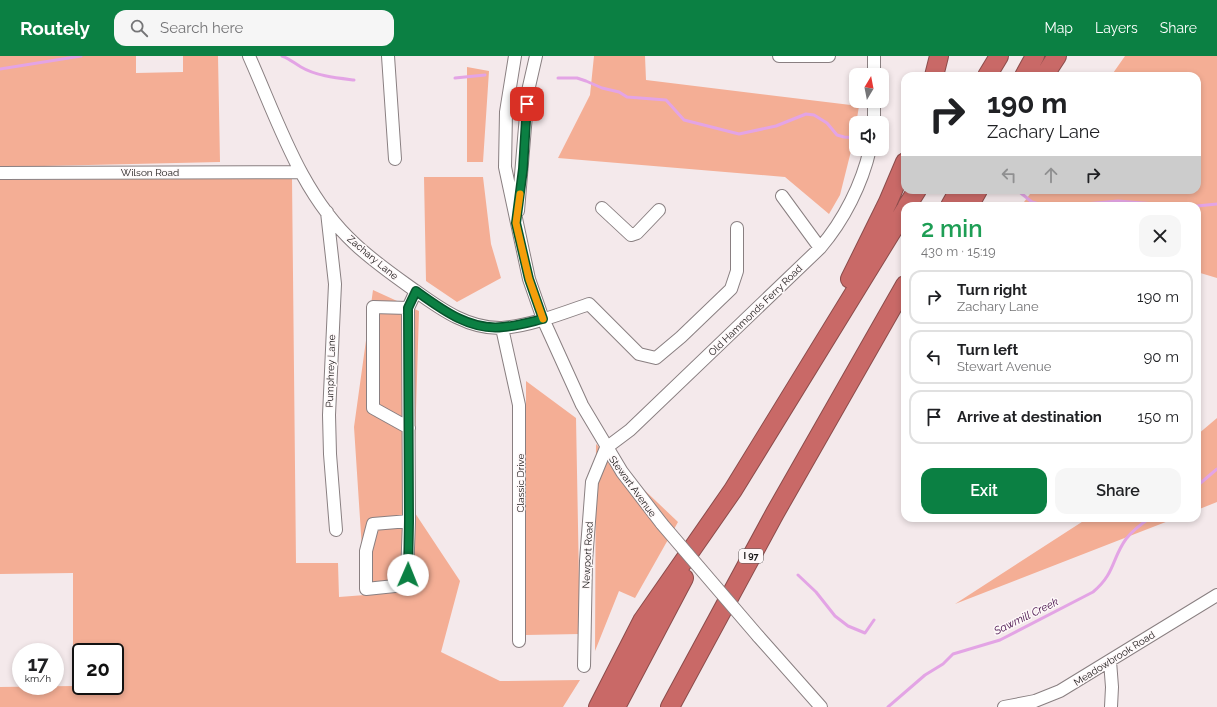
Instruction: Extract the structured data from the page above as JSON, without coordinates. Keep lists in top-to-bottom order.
{
  "streets": {
    "highway": ["I 97"],
    "street": [
      "Wilson Road",
      "Zachary Lane",
      "Old Hammonds Ferry Road",
      "Pumphrey Lane",
      "Classic Drive",
      "Stewart Avenue",
      "Newport Road",
      "Meadowbrook Road"
    ]
  },
  "crossings": [
    ["Wilson Road", "Zachary Lane"],
    ["Zachary Lane", "Pumphrey Lane"],
    ["Zachary Lane", "Classic Drive"],
    ["Zachary Lane", "Stewart Avenue"],
    ["Old Hammonds Ferry Road", "Stewart Avenue"],
    ["Old Hammonds Ferry Road", "Newport Road"],
    ["Stewart Avenue", "Newport Road"]
  ],
  "water": ["Sawmill Creek"],
  "north": "top",
  "page": {
    "header": "Routely",
    "search": "Search here",
    "nav": ["Map", "Layers", "Share"],
    "turn": ["190 m", "Zachary Lane"],
    "heading": ["2 min", "430 m · 15:19"],
    "list": [
      {
        "name": "Turn right",
        "note": "Zachary Lane",
        "value": "190 m"
      },
      {
        "name": "Turn left",
        "note": "Stewart Avenue",
        "value": "90 m"
      },
      {
        "name": "Arrive at destination",
        "value": "150 m"
      }
    ],
    "buttons": ["Exit", "Share"],
    "speed": "17 km/h",
    "limit": "20"
  }
}
